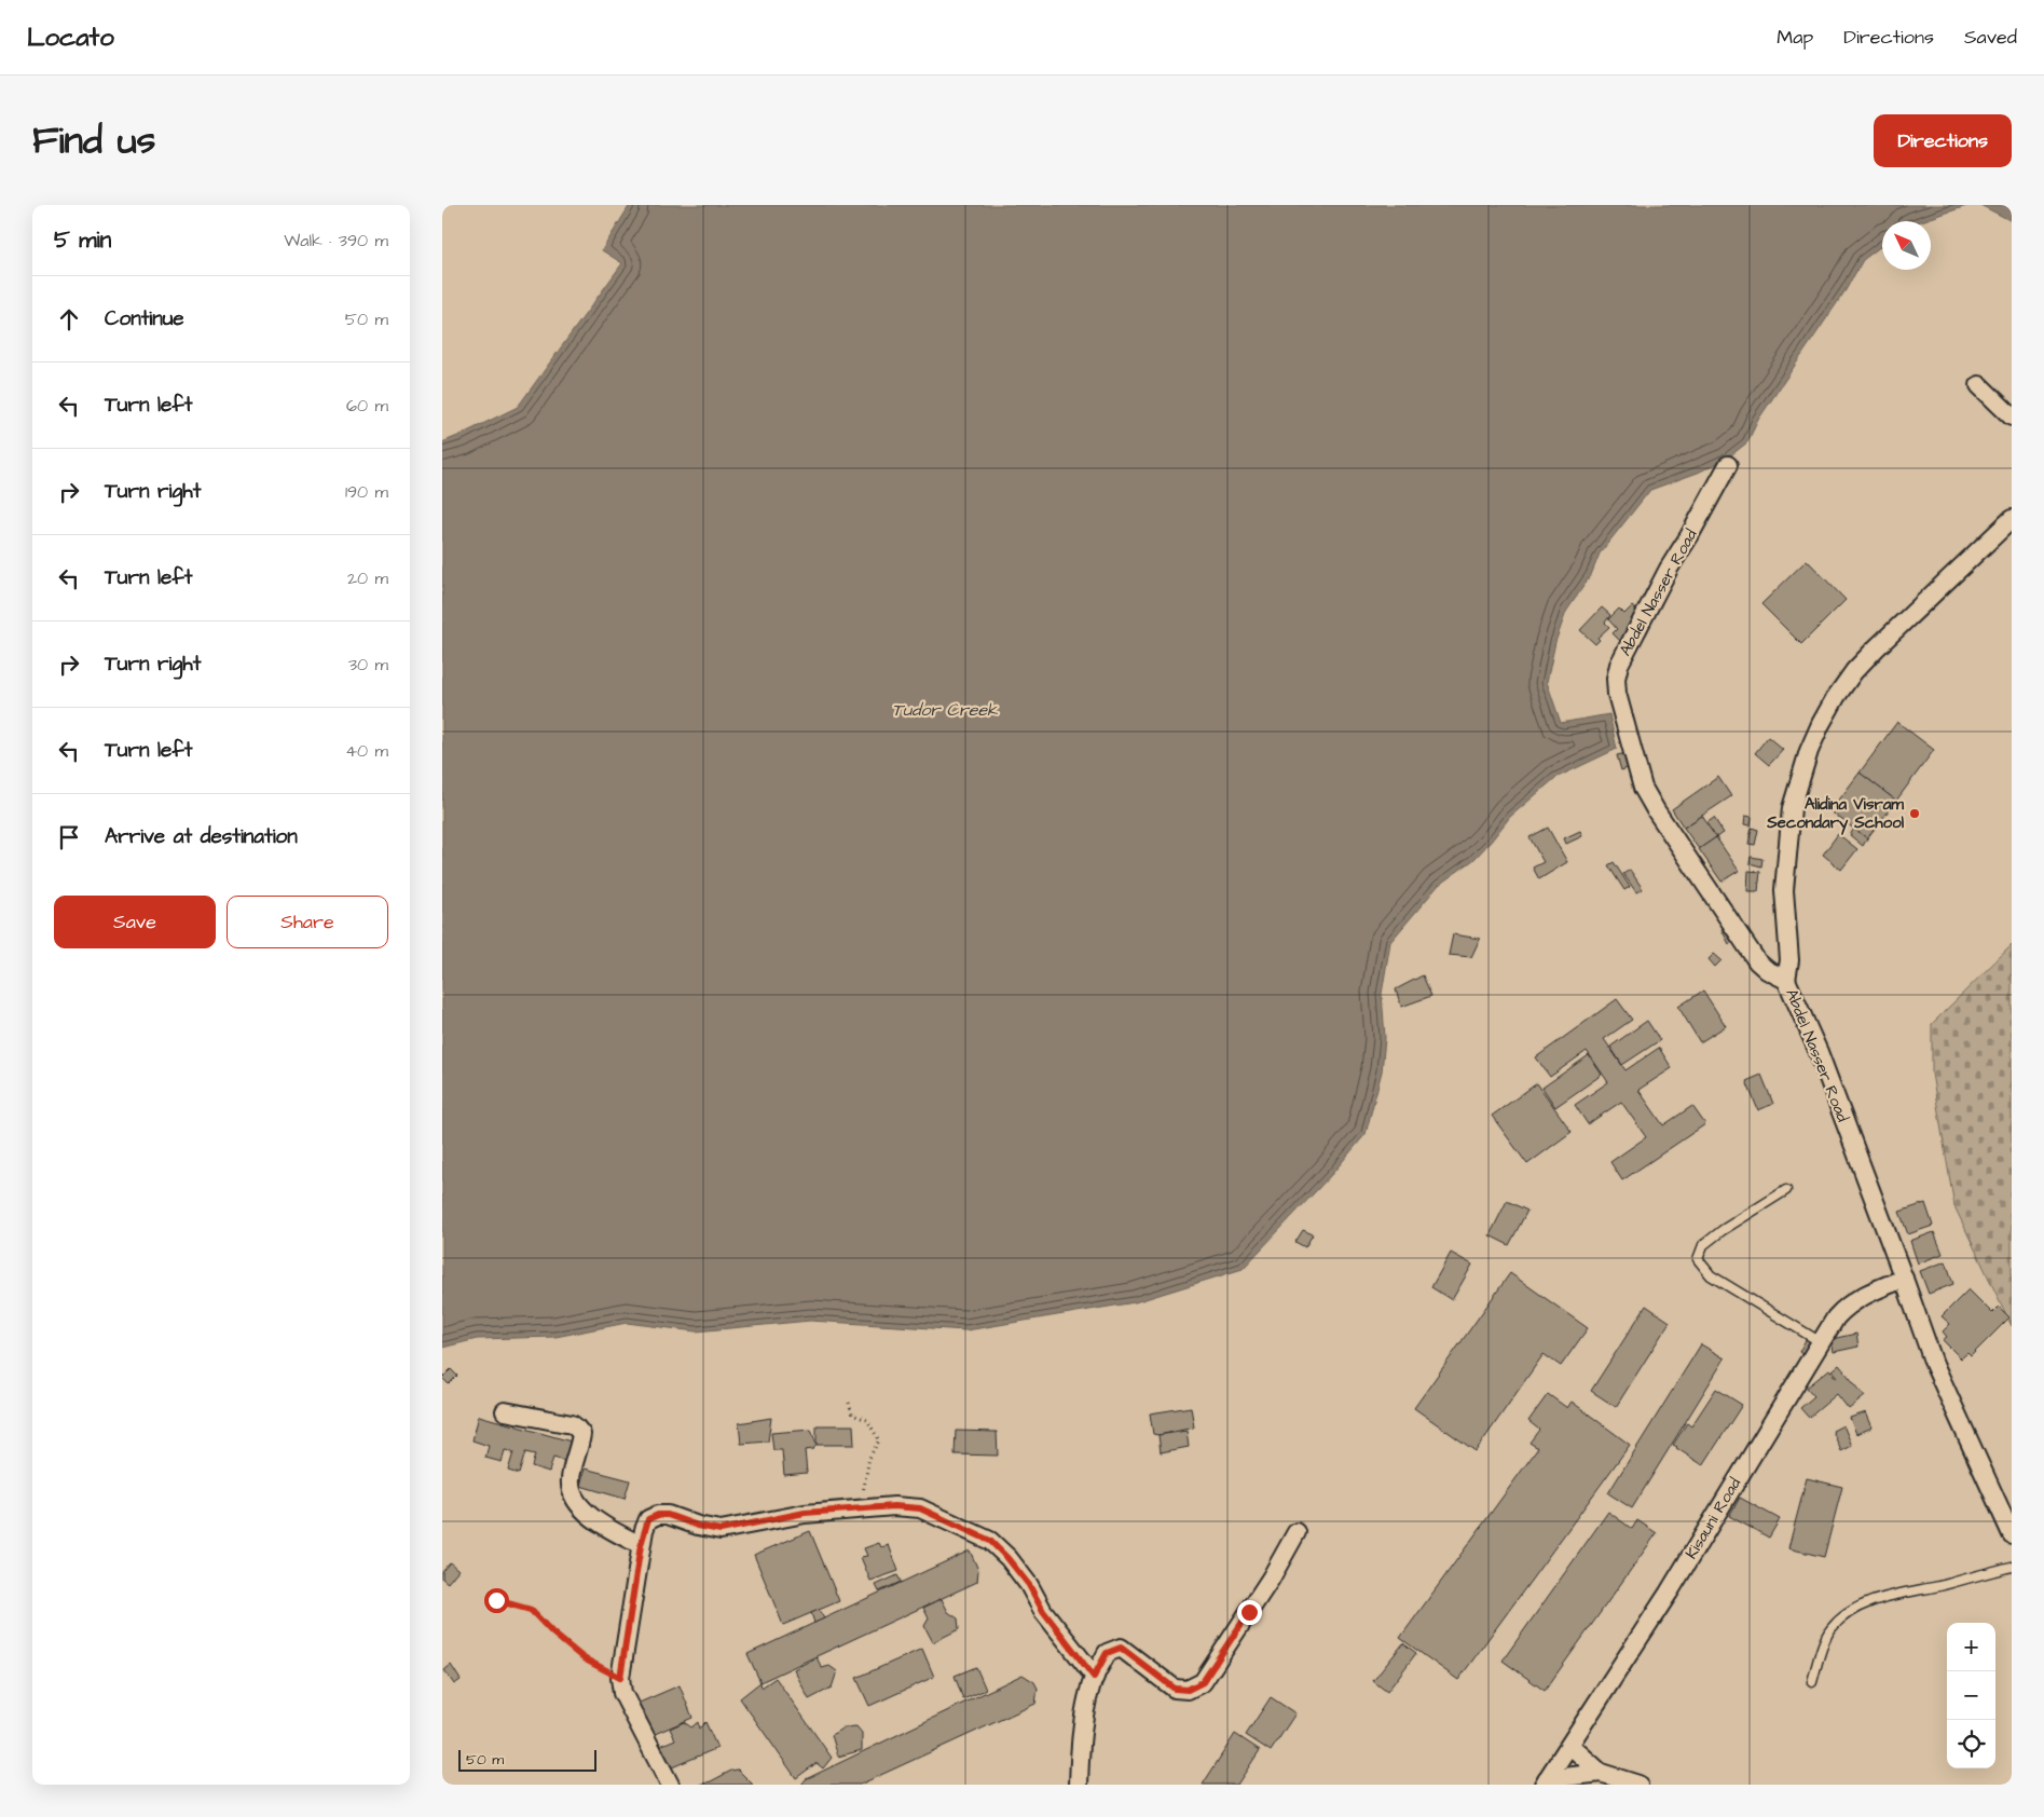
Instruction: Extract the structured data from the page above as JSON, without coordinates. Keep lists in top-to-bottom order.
{
  "streets": {
    "street": ["Abdel Nasser Road", "Kisauni Road"]
  },
  "crossings": [
    ["Abdel Nasser Road", "Kisauni Road"]
  ],
  "water": ["Tudor Creek"],
  "places": ["Alidina Visram Secondary School"],
  "scale_bar": "50 m",
  "north": "top left",
  "page": {
    "header": "Locato",
    "nav": ["Map", "Directions", "Saved"],
    "title": "Find us",
    "buttons": [
      "Directions",
      ["Save", "Share"]
    ],
    "heading": ["5 min", "Walk · 390 m"],
    "list": [
      ["Continue", "50 m"],
      ["Turn left", "60 m"],
      ["Turn right", "190 m"],
      ["Turn left", "20 m"],
      ["Turn right", "30 m"],
      ["Turn left", "40 m"],
      "Arrive at destination"
    ],
    "map_buttons": ["+", "−"],
    "scale": "50 m"
  }
}
